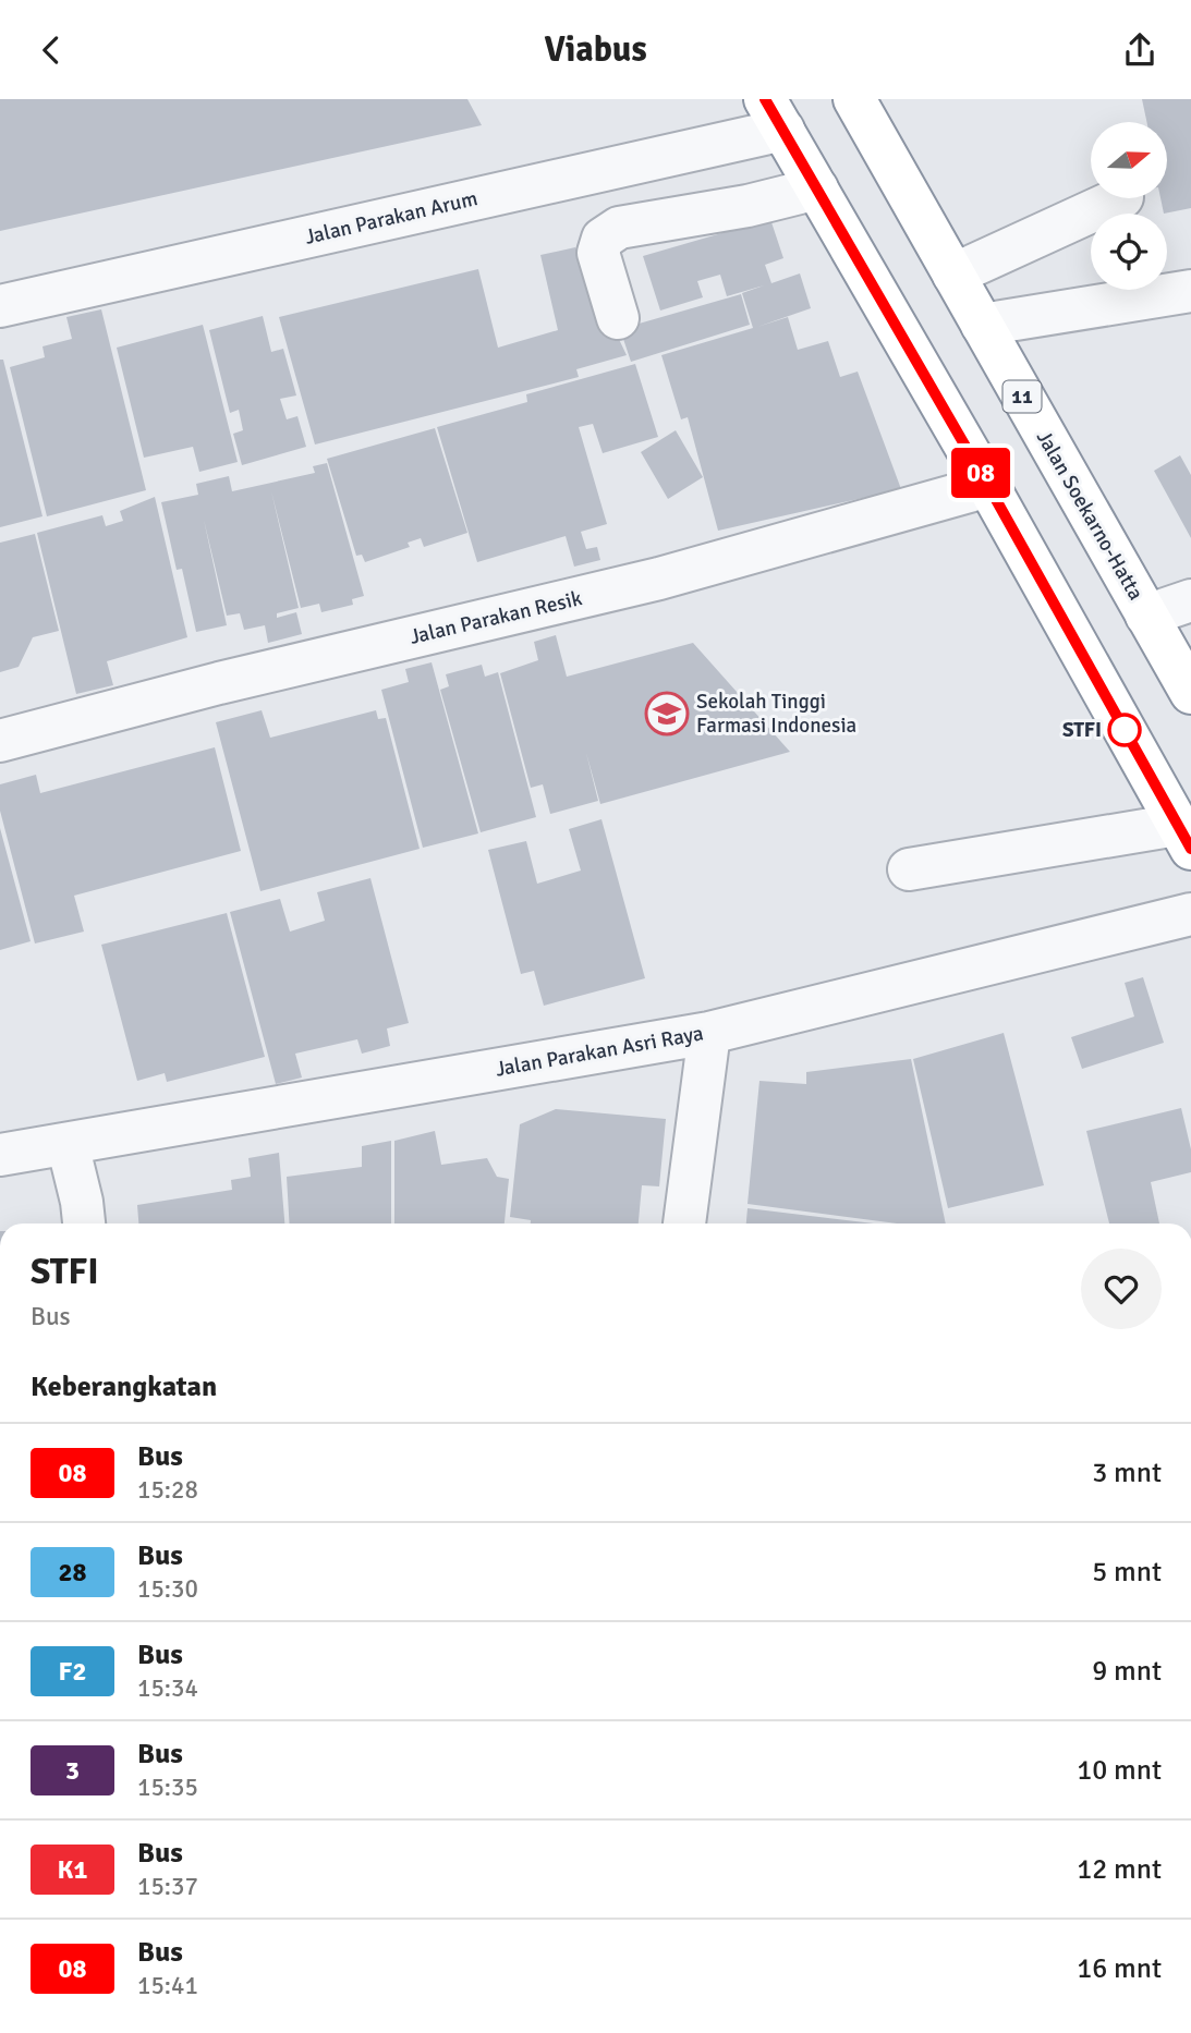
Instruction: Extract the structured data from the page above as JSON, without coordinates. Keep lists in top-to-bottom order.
{
  "streets": {
    "highway": ["11", "Jalan Soekarno-Hatta"],
    "street": ["Jalan Parakan Arum", "Jalan Parakan Resik", "Jalan Parakan Asri Raya"]
  },
  "places": {
    "school or university": ["Sekolah Tinggi Farmasi Indonesia"],
    "other": ["STFI"]
  },
  "lines": ["bus line 08"],
  "north": "right",
  "page": {
    "header": "Viabus",
    "on_map": "08",
    "heading": [
      ["STFI", "Bus"],
      "Keberangkatan"
    ],
    "list": [
      {
        "mark": "08",
        "name": "Bus",
        "note": "15:28",
        "value": "3 mnt"
      },
      {
        "mark": "28",
        "name": "Bus",
        "note": "15:30",
        "value": "5 mnt"
      },
      {
        "mark": "F2",
        "name": "Bus",
        "note": "15:34",
        "value": "9 mnt"
      },
      {
        "mark": "3",
        "name": "Bus",
        "note": "15:35",
        "value": "10 mnt"
      },
      {
        "mark": "K1",
        "name": "Bus",
        "note": "15:37",
        "value": "12 mnt"
      },
      {
        "mark": "08",
        "name": "Bus",
        "note": "15:41",
        "value": "16 mnt"
      }
    ]
  }
}
